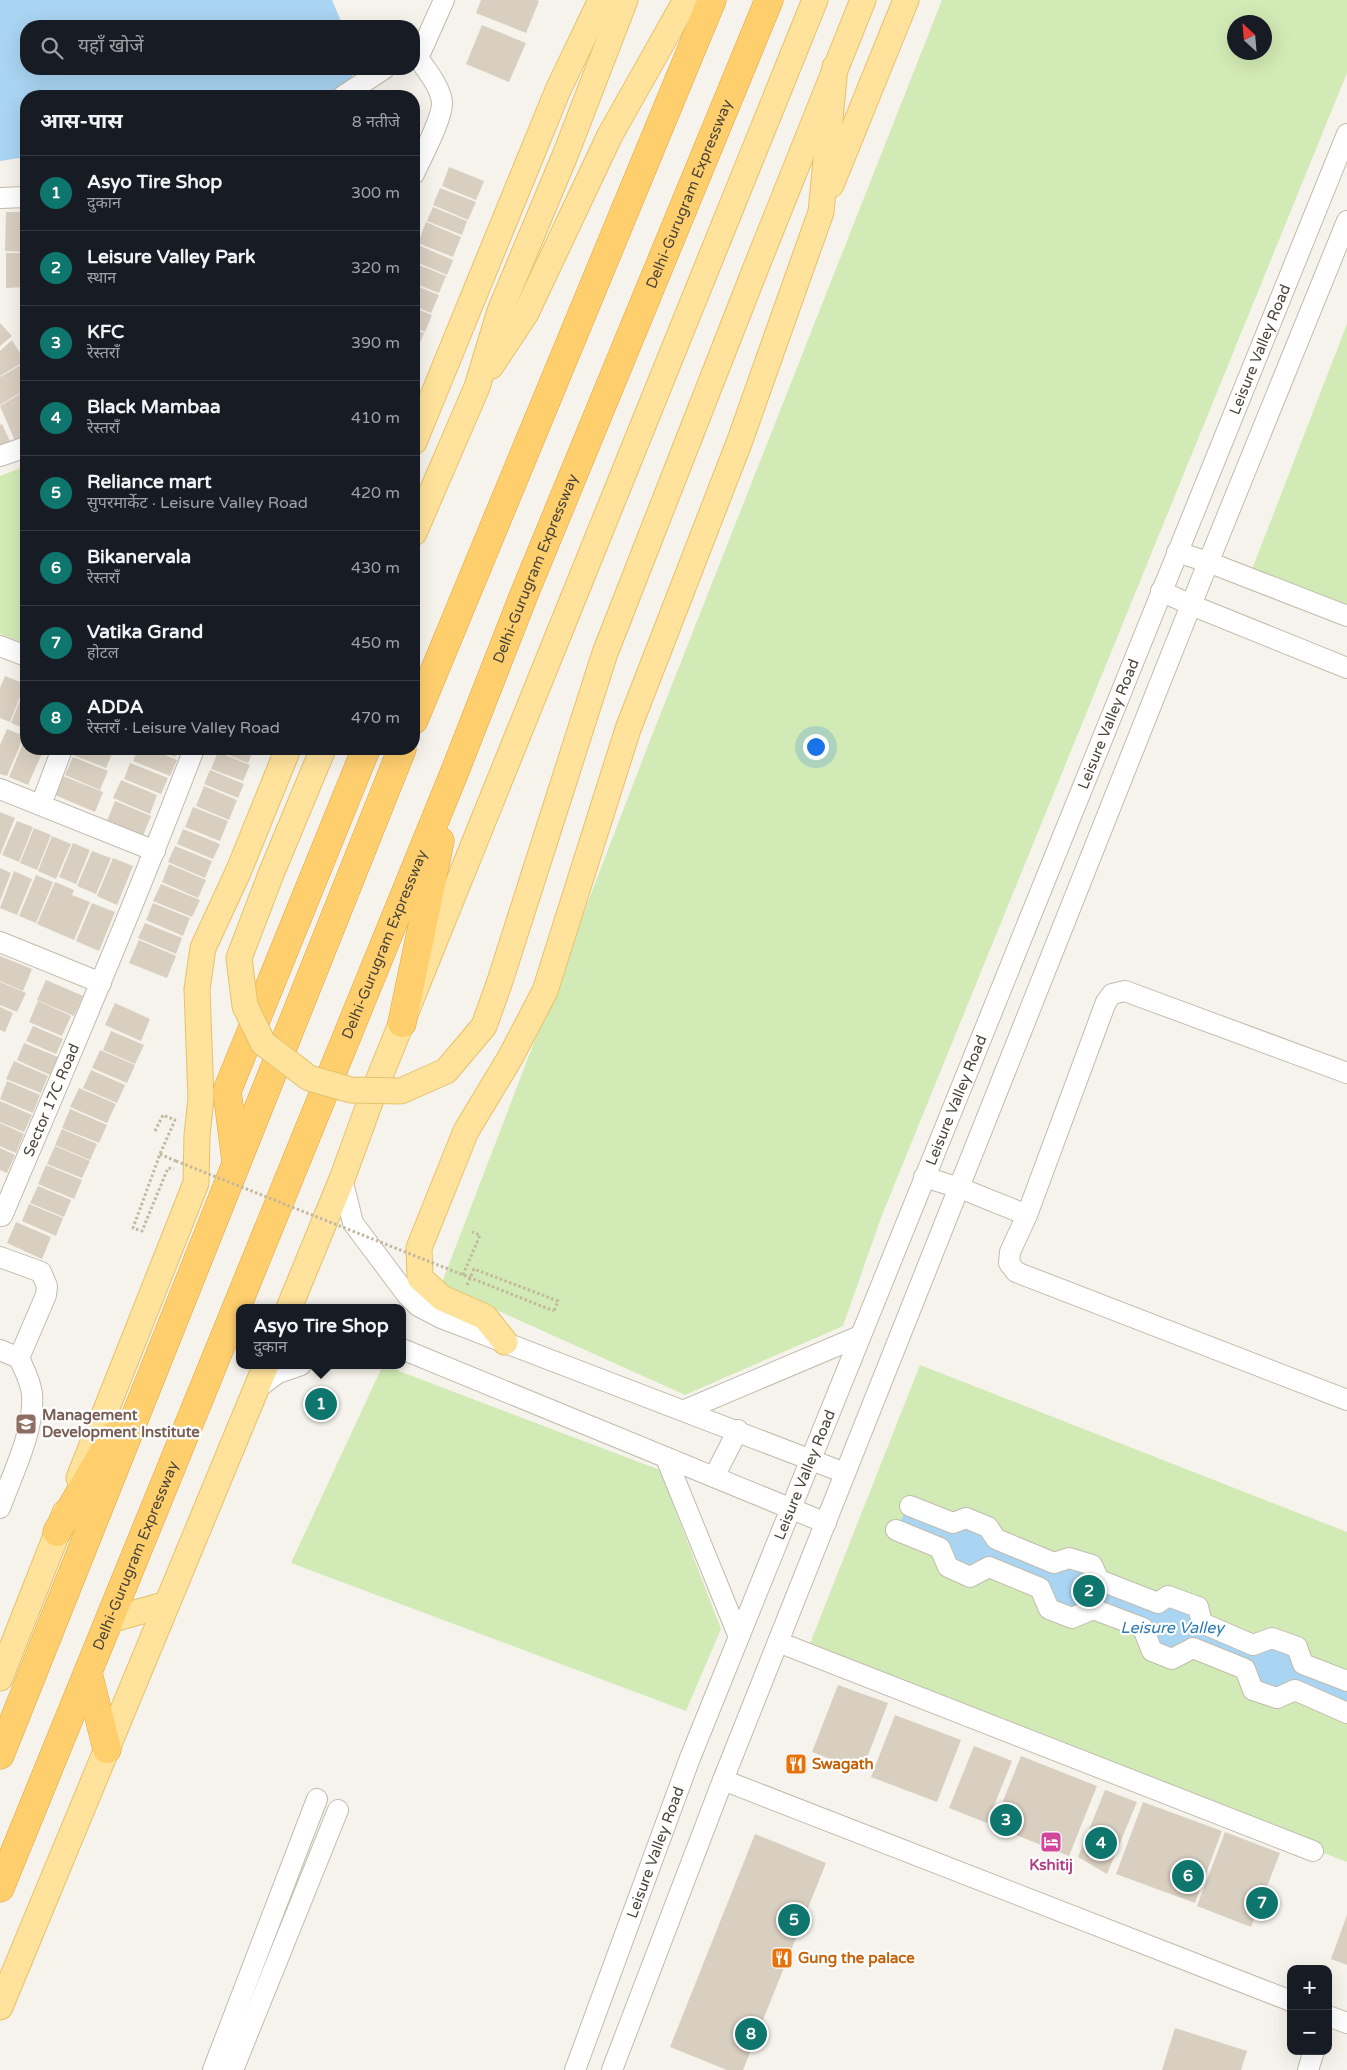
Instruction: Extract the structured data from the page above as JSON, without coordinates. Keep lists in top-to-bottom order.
{
  "streets": {
    "highway": ["Delhi-Gurugram Expressway"],
    "street": ["Leisure Valley Road", "Sector 17C Road"]
  },
  "water": ["Leisure Valley"],
  "places": {
    "school or university": ["Management Development Institute"],
    "restaurant": ["Swagath", "Gung the palace"],
    "hotel": ["Kshitij"]
  },
  "north": "top left",
  "page": {
    "search": "यहाँ खोजें",
    "heading": ["आस-पास", "8 नतीजे"],
    "list": [
      {
        "mark": "1",
        "name": "Asyo Tire Shop",
        "note": "दुकान",
        "value": "300 m"
      },
      {
        "mark": "2",
        "name": "Leisure Valley Park",
        "note": "स्थान",
        "value": "320 m"
      },
      {
        "mark": "3",
        "name": "KFC",
        "note": "रेस्तराँ",
        "value": "390 m"
      },
      {
        "mark": "4",
        "name": "Black Mambaa",
        "note": "रेस्तराँ",
        "value": "410 m"
      },
      {
        "mark": "5",
        "name": "Reliance mart",
        "note": "सुपरमार्केट · Leisure Valley Road",
        "value": "420 m"
      },
      {
        "mark": "6",
        "name": "Bikanervala",
        "note": "रेस्तराँ",
        "value": "430 m"
      },
      {
        "mark": "7",
        "name": "Vatika Grand",
        "note": "होटल",
        "value": "450 m"
      },
      {
        "mark": "8",
        "name": "ADDA",
        "note": "रेस्तराँ · Leisure Valley Road",
        "value": "470 m"
      }
    ],
    "popup": ["Asyo Tire Shop", "दुकान"],
    "pins": [
      "1",
      "2",
      "3",
      "4",
      "6",
      "7",
      "5",
      "8"
    ],
    "map_buttons": ["+", "−"]
  }
}
